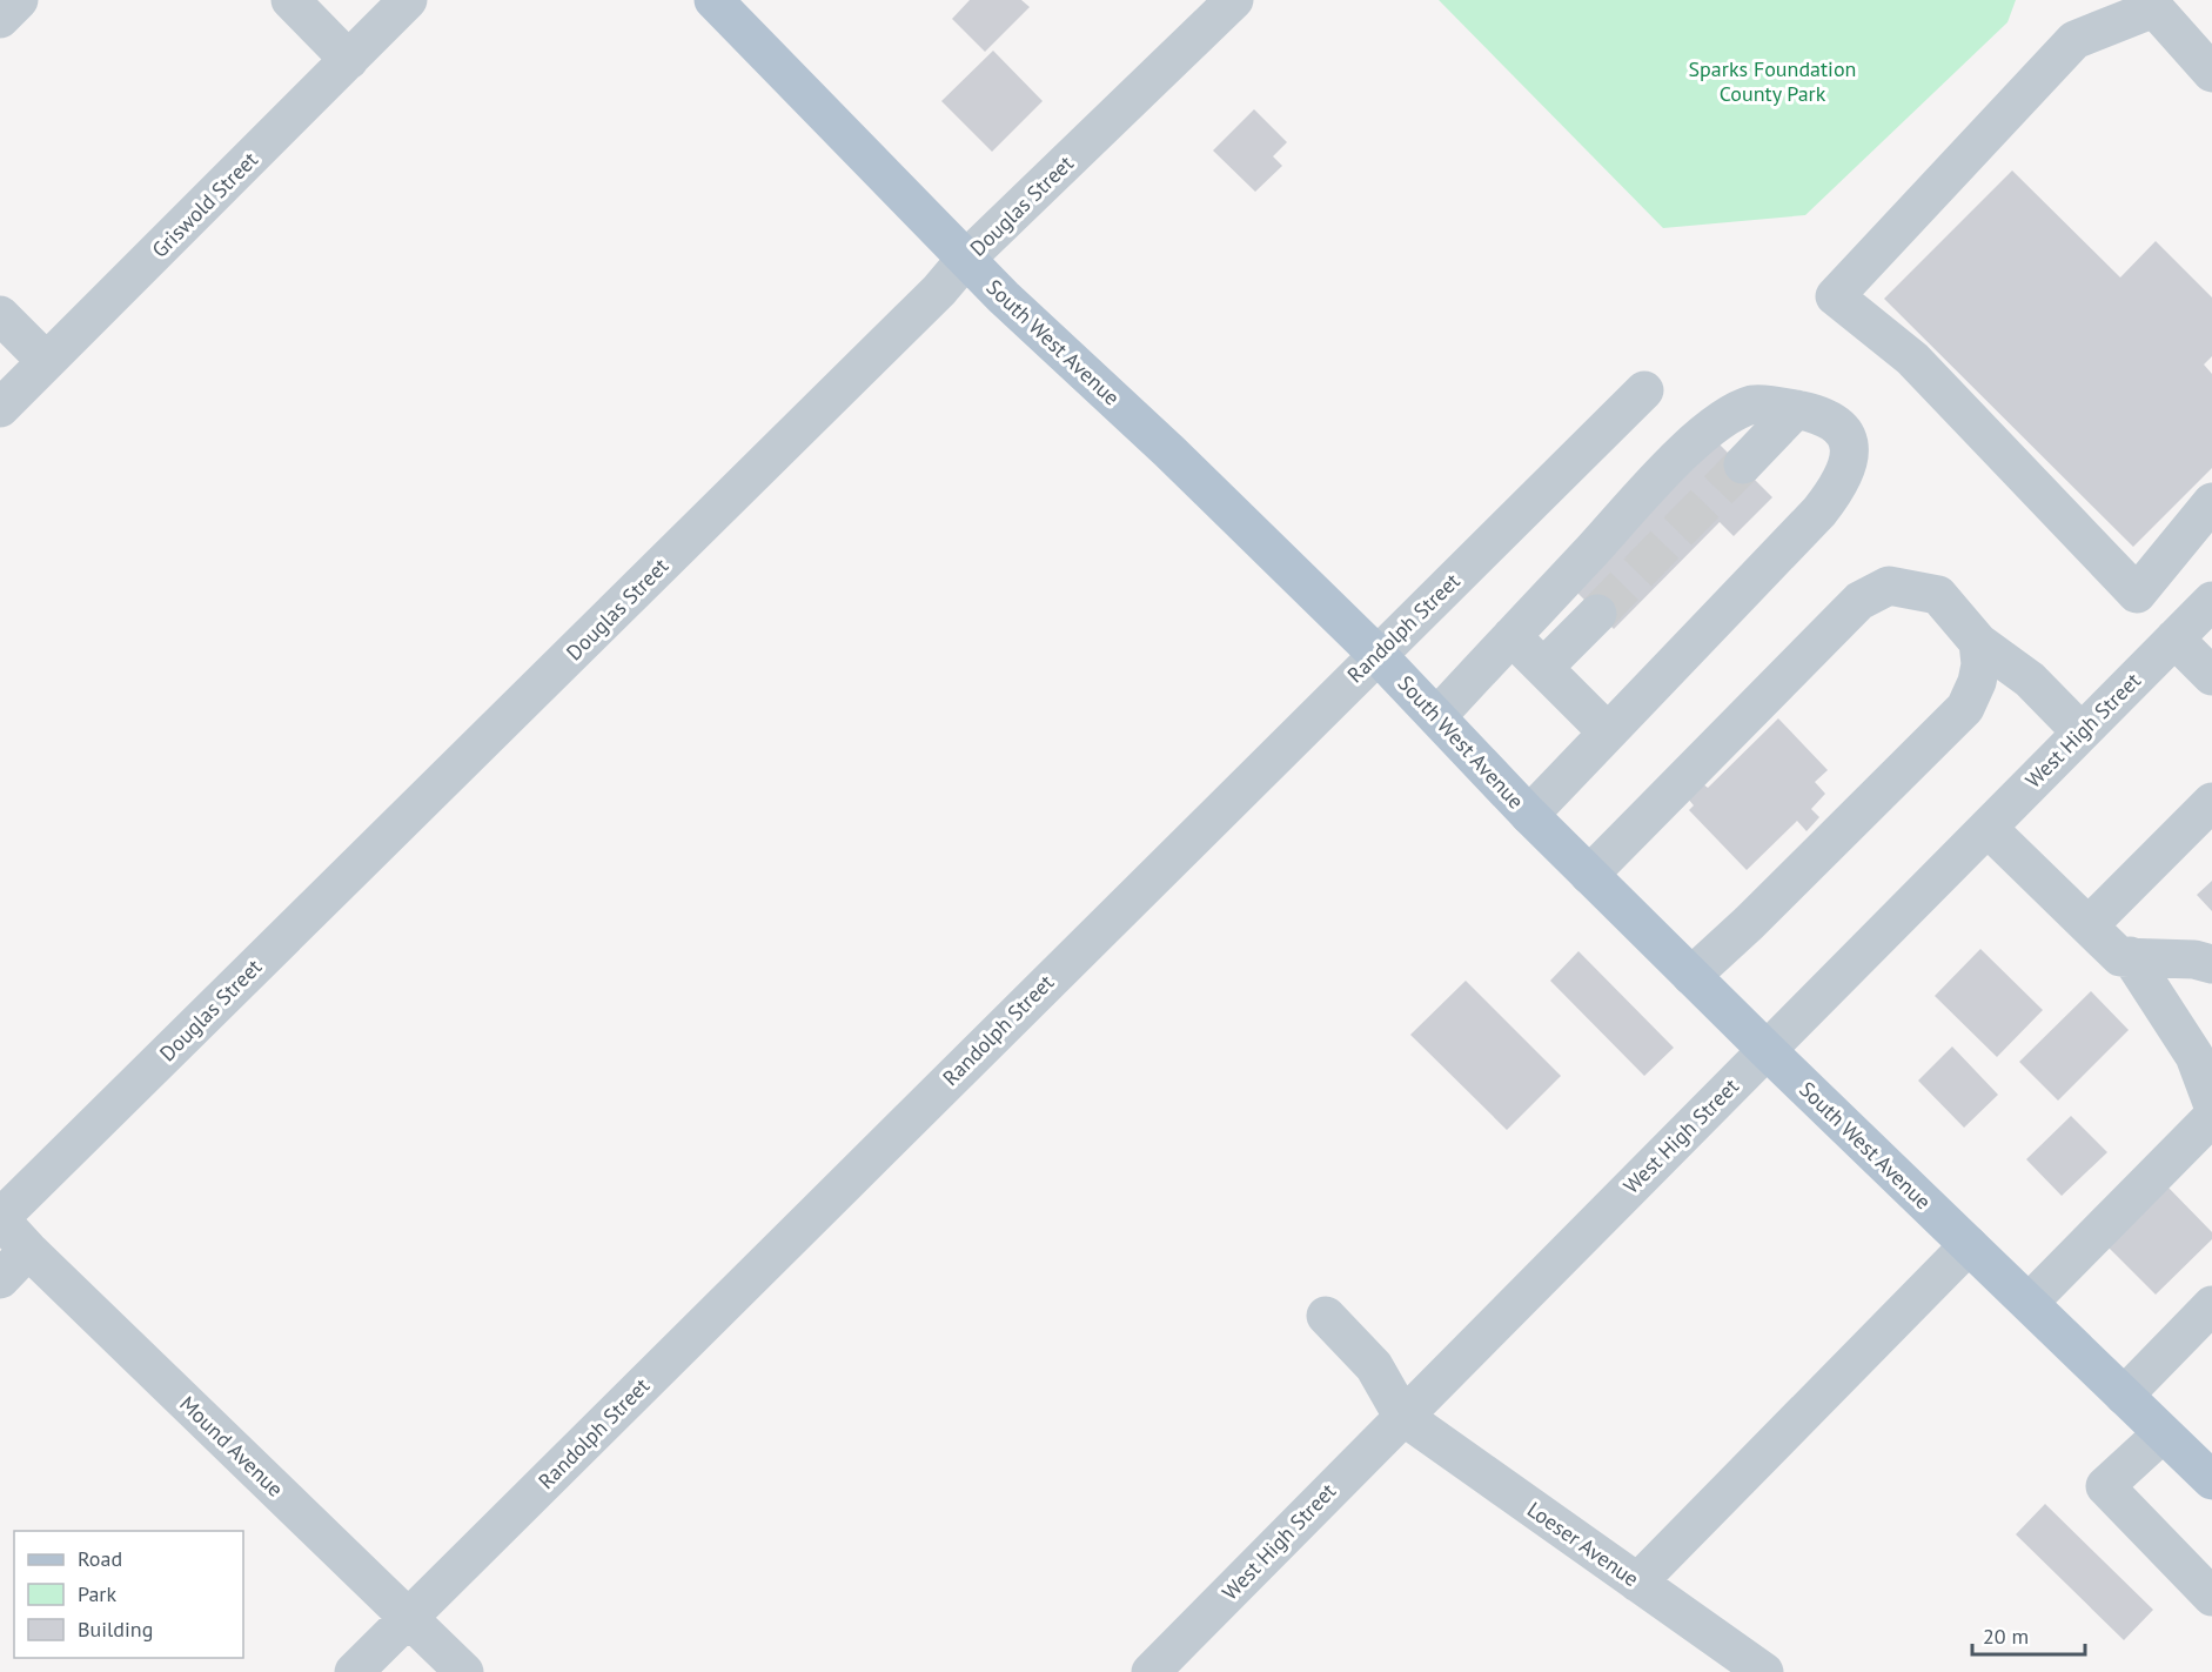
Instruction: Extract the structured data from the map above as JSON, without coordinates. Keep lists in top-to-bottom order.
{
  "streets": {
    "main road": ["South West Avenue"],
    "street": [
      "Griswold Street",
      "Douglas Street",
      "Randolph Street",
      "West High Street",
      "Mound Avenue",
      "Loeser Avenue"
    ]
  },
  "crossings": [
    ["Douglas Street", "South West Avenue"],
    ["Douglas Street", "Mound Avenue"],
    ["South West Avenue", "Randolph Street"],
    ["South West Avenue", "West High Street"],
    ["Randolph Street", "Mound Avenue"],
    ["West High Street", "Loeser Avenue"]
  ],
  "parks": ["Sparks Foundation County Park"],
  "legend": ["Road", "Park", "Building"],
  "scale_bar": "20 m"
}
